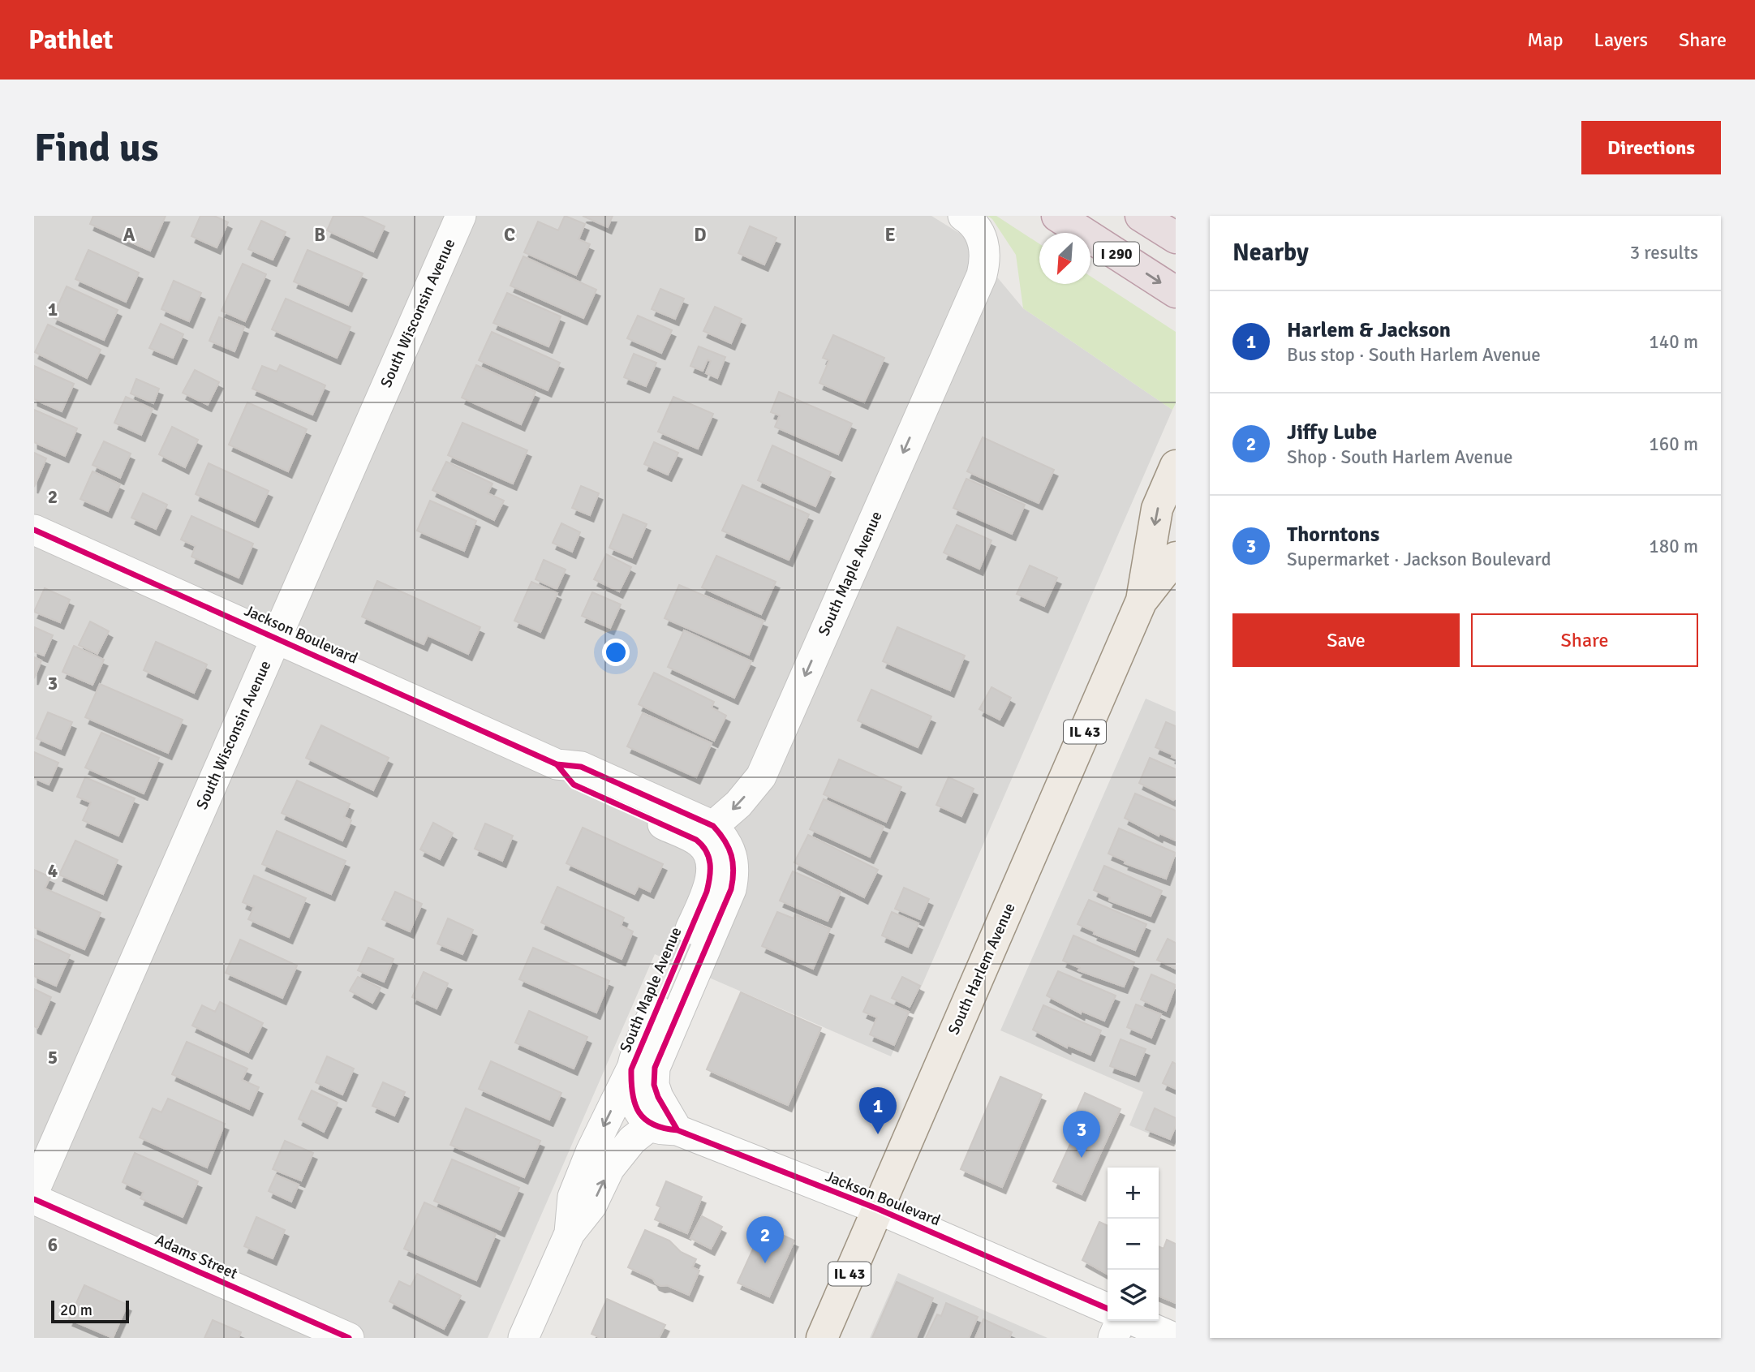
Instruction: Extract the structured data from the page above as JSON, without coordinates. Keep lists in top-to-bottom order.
{
  "streets": {
    "highway": ["I 290"],
    "main road": ["IL 43", "South Harlem Avenue"],
    "street": [
      "South Wisconsin Avenue",
      "South Maple Avenue",
      "Jackson Boulevard",
      "Adams Street"
    ]
  },
  "crossings": [
    ["South Wisconsin Avenue", "Jackson Boulevard"],
    ["South Maple Avenue", "Jackson Boulevard"],
    ["Jackson Boulevard", "South Harlem Avenue"]
  ],
  "scale_bar": "20 m",
  "north": "bottom left",
  "page": {
    "header": "Pathlet",
    "nav": ["Map", "Layers", "Share"],
    "buttons": [
      "Directions",
      ["Save", "Share"]
    ],
    "title": "Find us",
    "heading": ["Nearby", "3 results"],
    "list": [
      {
        "mark": "1",
        "name": "Harlem & Jackson",
        "note": "Bus stop · South Harlem Avenue",
        "value": "140 m"
      },
      {
        "mark": "2",
        "name": "Jiffy Lube",
        "note": "Shop · South Harlem Avenue",
        "value": "160 m"
      },
      {
        "mark": "3",
        "name": "Thorntons",
        "note": "Supermarket · Jackson Boulevard",
        "value": "180 m"
      }
    ],
    "pins": ["1", "3", "2"],
    "map_buttons": ["+", "−"],
    "scale": "20 m"
  },
  "grid": {
    "columns": [
      "A",
      "B",
      "C",
      "D",
      "E"
    ],
    "rows": [
      "1",
      "2",
      "3",
      "4",
      "5",
      "6"
    ]
  }
}
